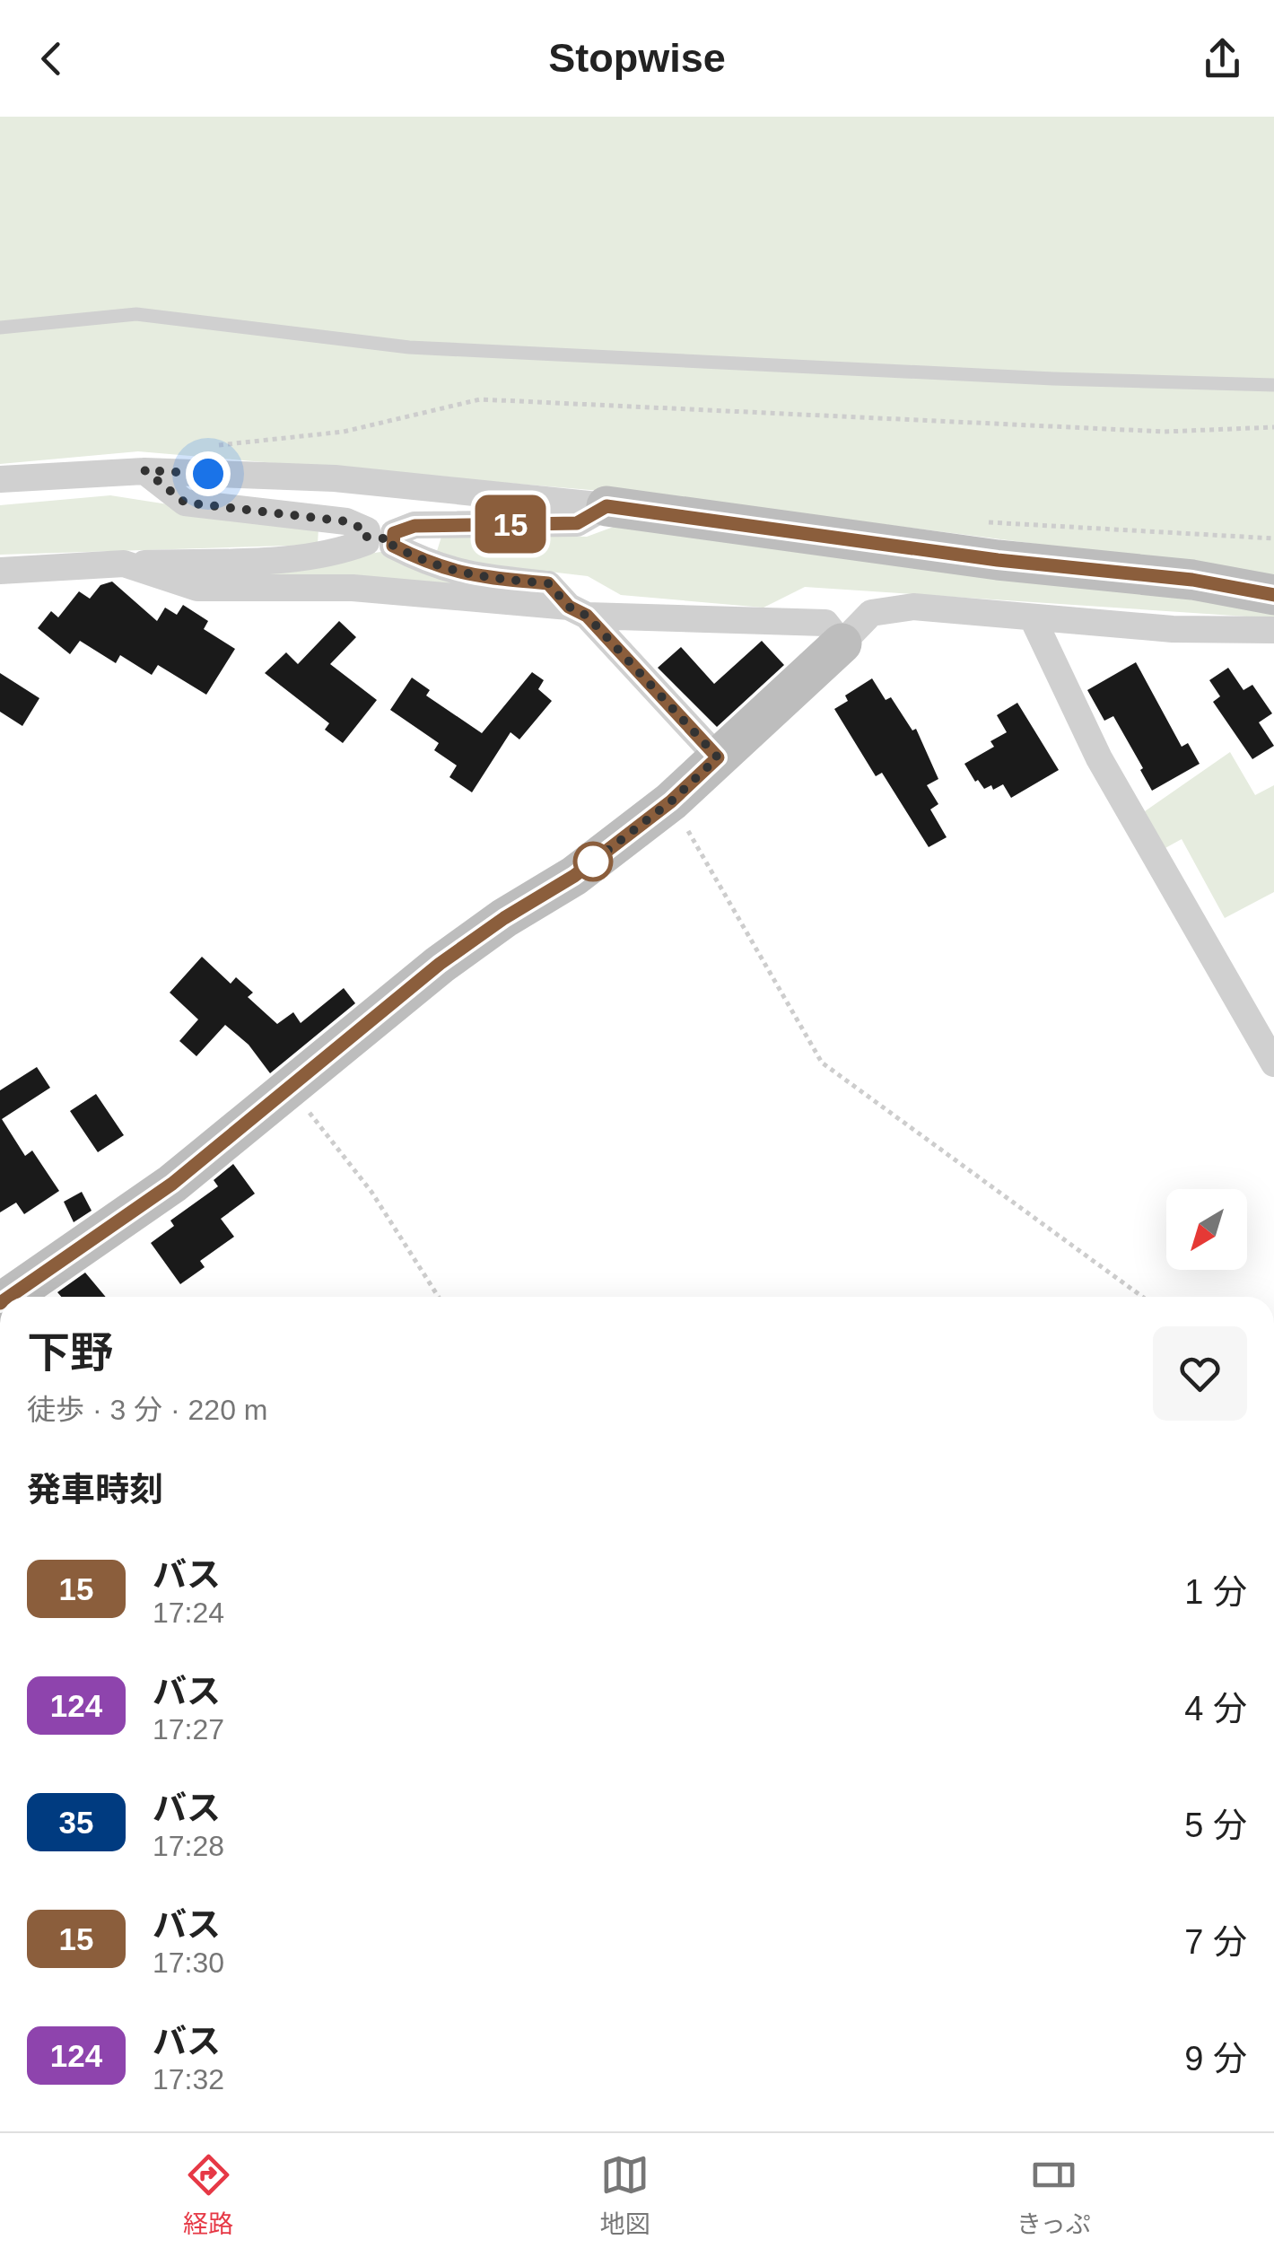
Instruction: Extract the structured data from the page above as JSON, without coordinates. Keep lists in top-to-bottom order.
{
  "lines": ["bus line 15"],
  "north": "bottom left",
  "page": {
    "header": "Stopwise",
    "on_map": "15",
    "heading": [
      ["下野", "徒歩 · 3 分 · 220 m"],
      "発車時刻"
    ],
    "list": [
      {
        "mark": "15",
        "name": "バス",
        "note": "17:24",
        "value": "1 分"
      },
      {
        "mark": "124",
        "name": "バス",
        "note": "17:27",
        "value": "4 分"
      },
      {
        "mark": "35",
        "name": "バス",
        "note": "17:28",
        "value": "5 分"
      },
      {
        "mark": "15",
        "name": "バス",
        "note": "17:30",
        "value": "7 分"
      },
      {
        "mark": "124",
        "name": "バス",
        "note": "17:32",
        "value": "9 分"
      }
    ],
    "tabs": ["経路", "地図", "きっぷ"]
  }
}
